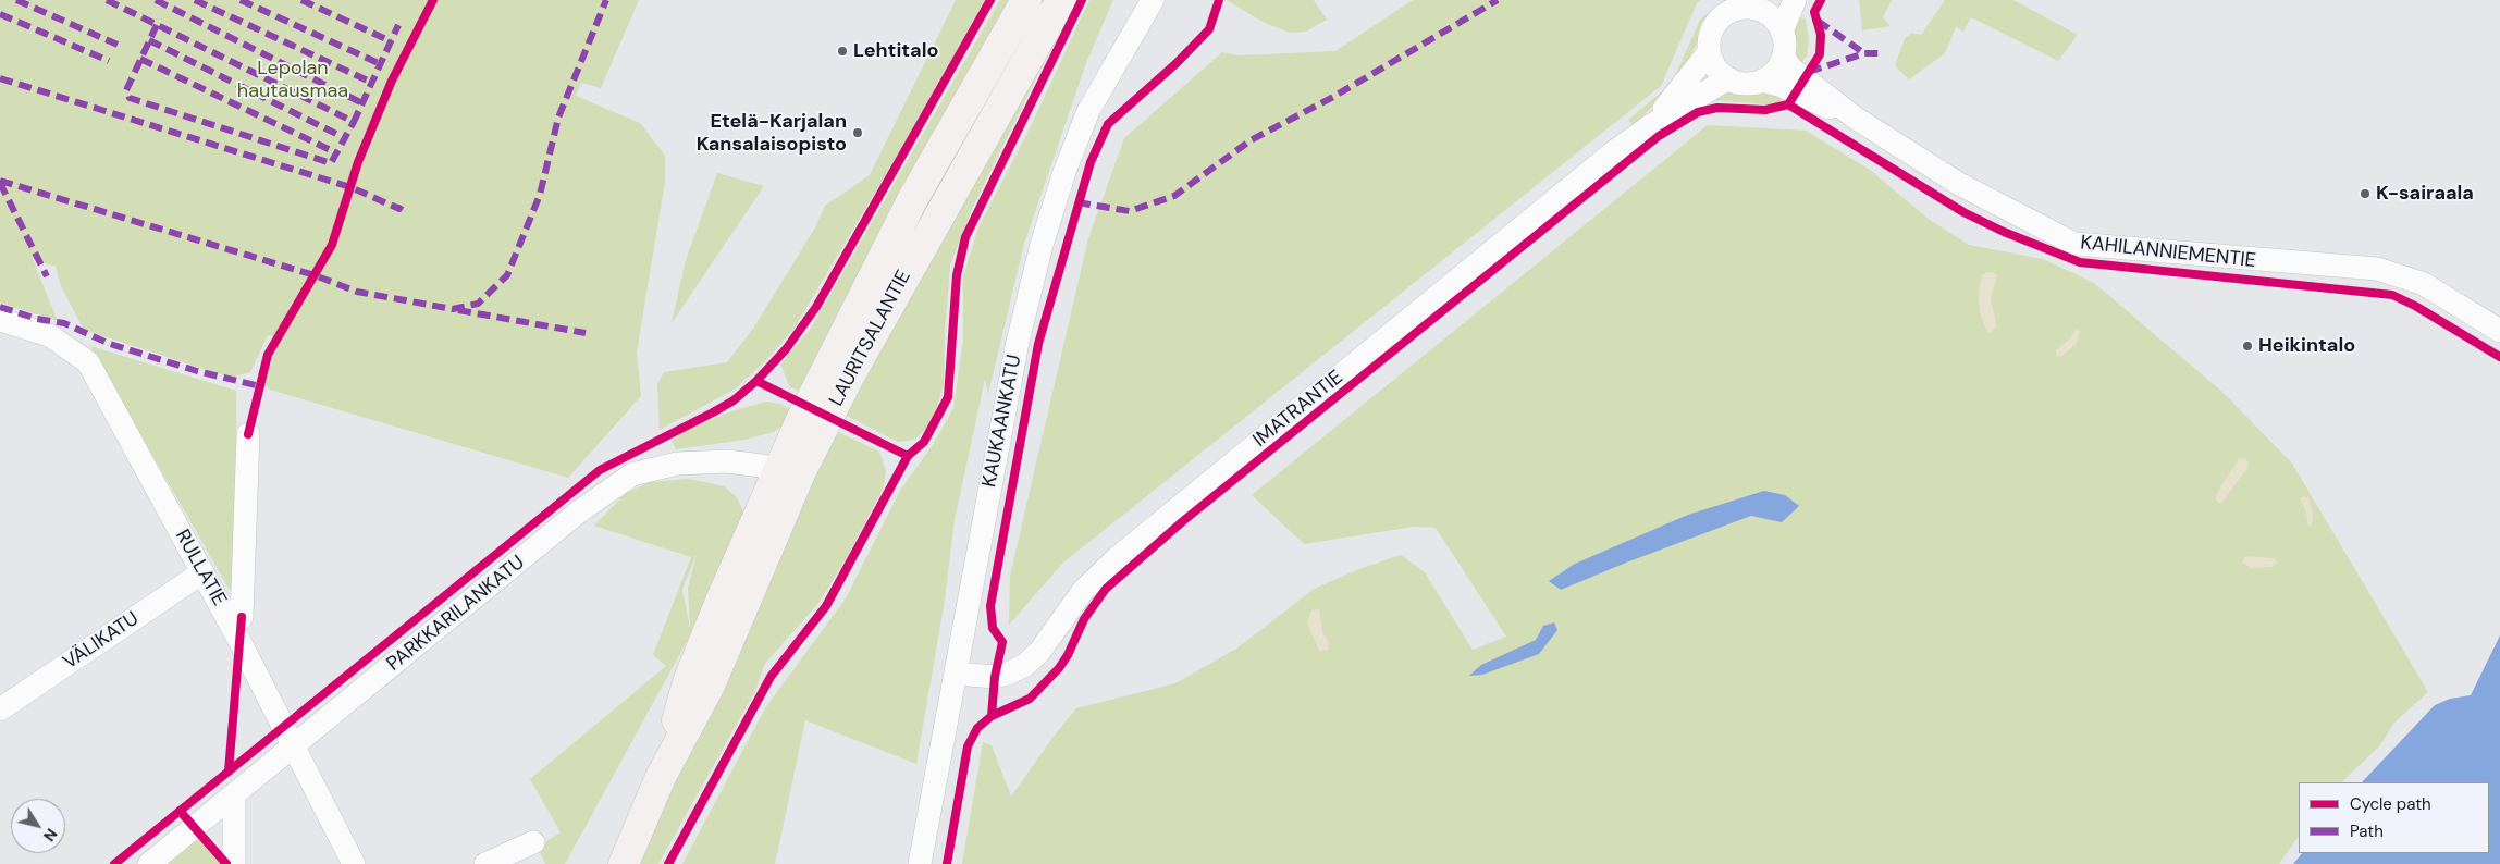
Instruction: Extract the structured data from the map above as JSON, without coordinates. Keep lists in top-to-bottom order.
{
  "streets": {
    "main road": ["LAURITSALANTIE"],
    "street": [
      "KAHILANNIEMENTIE",
      "IMATRANTIE",
      "KAUKAANKATU",
      "RULLATIE",
      "PARKKARILANKATU",
      "VÄLIKATU"
    ]
  },
  "crossings": [
    ["KAHILANNIEMENTIE", "IMATRANTIE"],
    ["LAURITSALANTIE", "PARKKARILANKATU"],
    ["IMATRANTIE", "KAUKAANKATU"],
    ["RULLATIE", "PARKKARILANKATU"],
    ["RULLATIE", "VÄLIKATU"]
  ],
  "parks": ["Lepolan hautausmaa"],
  "places": [
    "Lehtitalo",
    "Etelä-Karjalan Kansalaisopisto",
    "K-sairaala",
    "Heikintalo"
  ],
  "legend": ["Cycle path", "Path"],
  "north": "bottom right"
}
